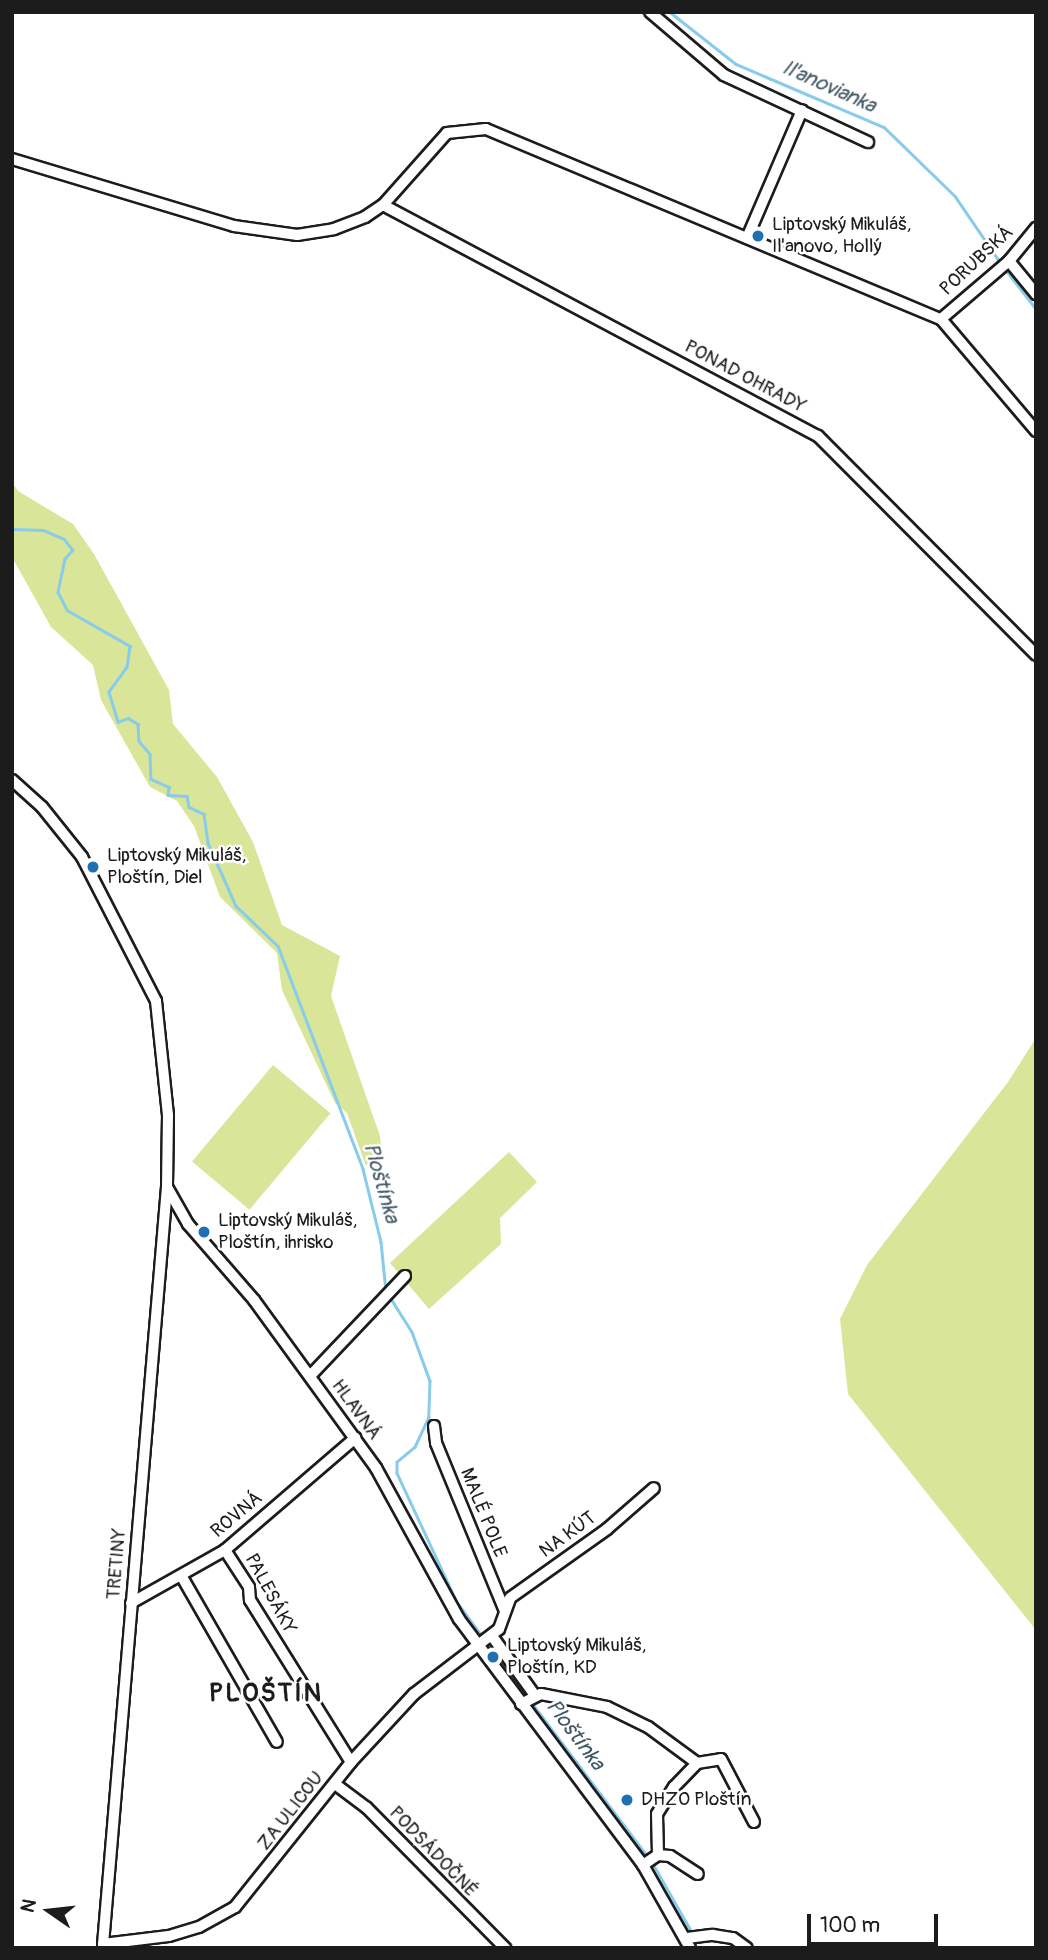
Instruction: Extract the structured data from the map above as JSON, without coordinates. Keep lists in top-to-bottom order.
{
  "streets": {
    "street": [
      "PORUBSKÁ",
      "PONAD OHRADY",
      "HLAVNÁ",
      "MALÉ POLE",
      "ROVNÁ",
      "NA KÚT",
      "TRETINY",
      "PALESÁKY",
      "ZA ULICOU",
      "PODSÁDOČNÉ"
    ]
  },
  "crossings": [
    ["HLAVNÁ", "ROVNÁ"],
    ["HLAVNÁ", "NA KÚT"],
    ["HLAVNÁ", "TRETINY"],
    ["HLAVNÁ", "ZA ULICOU"],
    ["MALÉ POLE", "NA KÚT"],
    ["ROVNÁ", "TRETINY"],
    ["ROVNÁ", "PALESÁKY"],
    ["NA KÚT", "ZA ULICOU"],
    ["TRETINY", "ZA ULICOU"],
    ["PALESÁKY", "ZA ULICOU"],
    ["ZA ULICOU", "PODSÁDOČNÉ"]
  ],
  "districts": ["PLOŠTÍN"],
  "water": ["Iľanovianka", "Ploštínka"],
  "places": [
    "Liptovský Mikuláš, Iľanovo, Hollý",
    "Liptovský Mikuláš, Ploštín, Diel",
    "Liptovský Mikuláš, Ploštín, ihrisko",
    "Liptovský Mikuláš, Ploštín, KD",
    "DHZO Ploštín"
  ],
  "scale_bar": "100 m",
  "north": "left"
}
